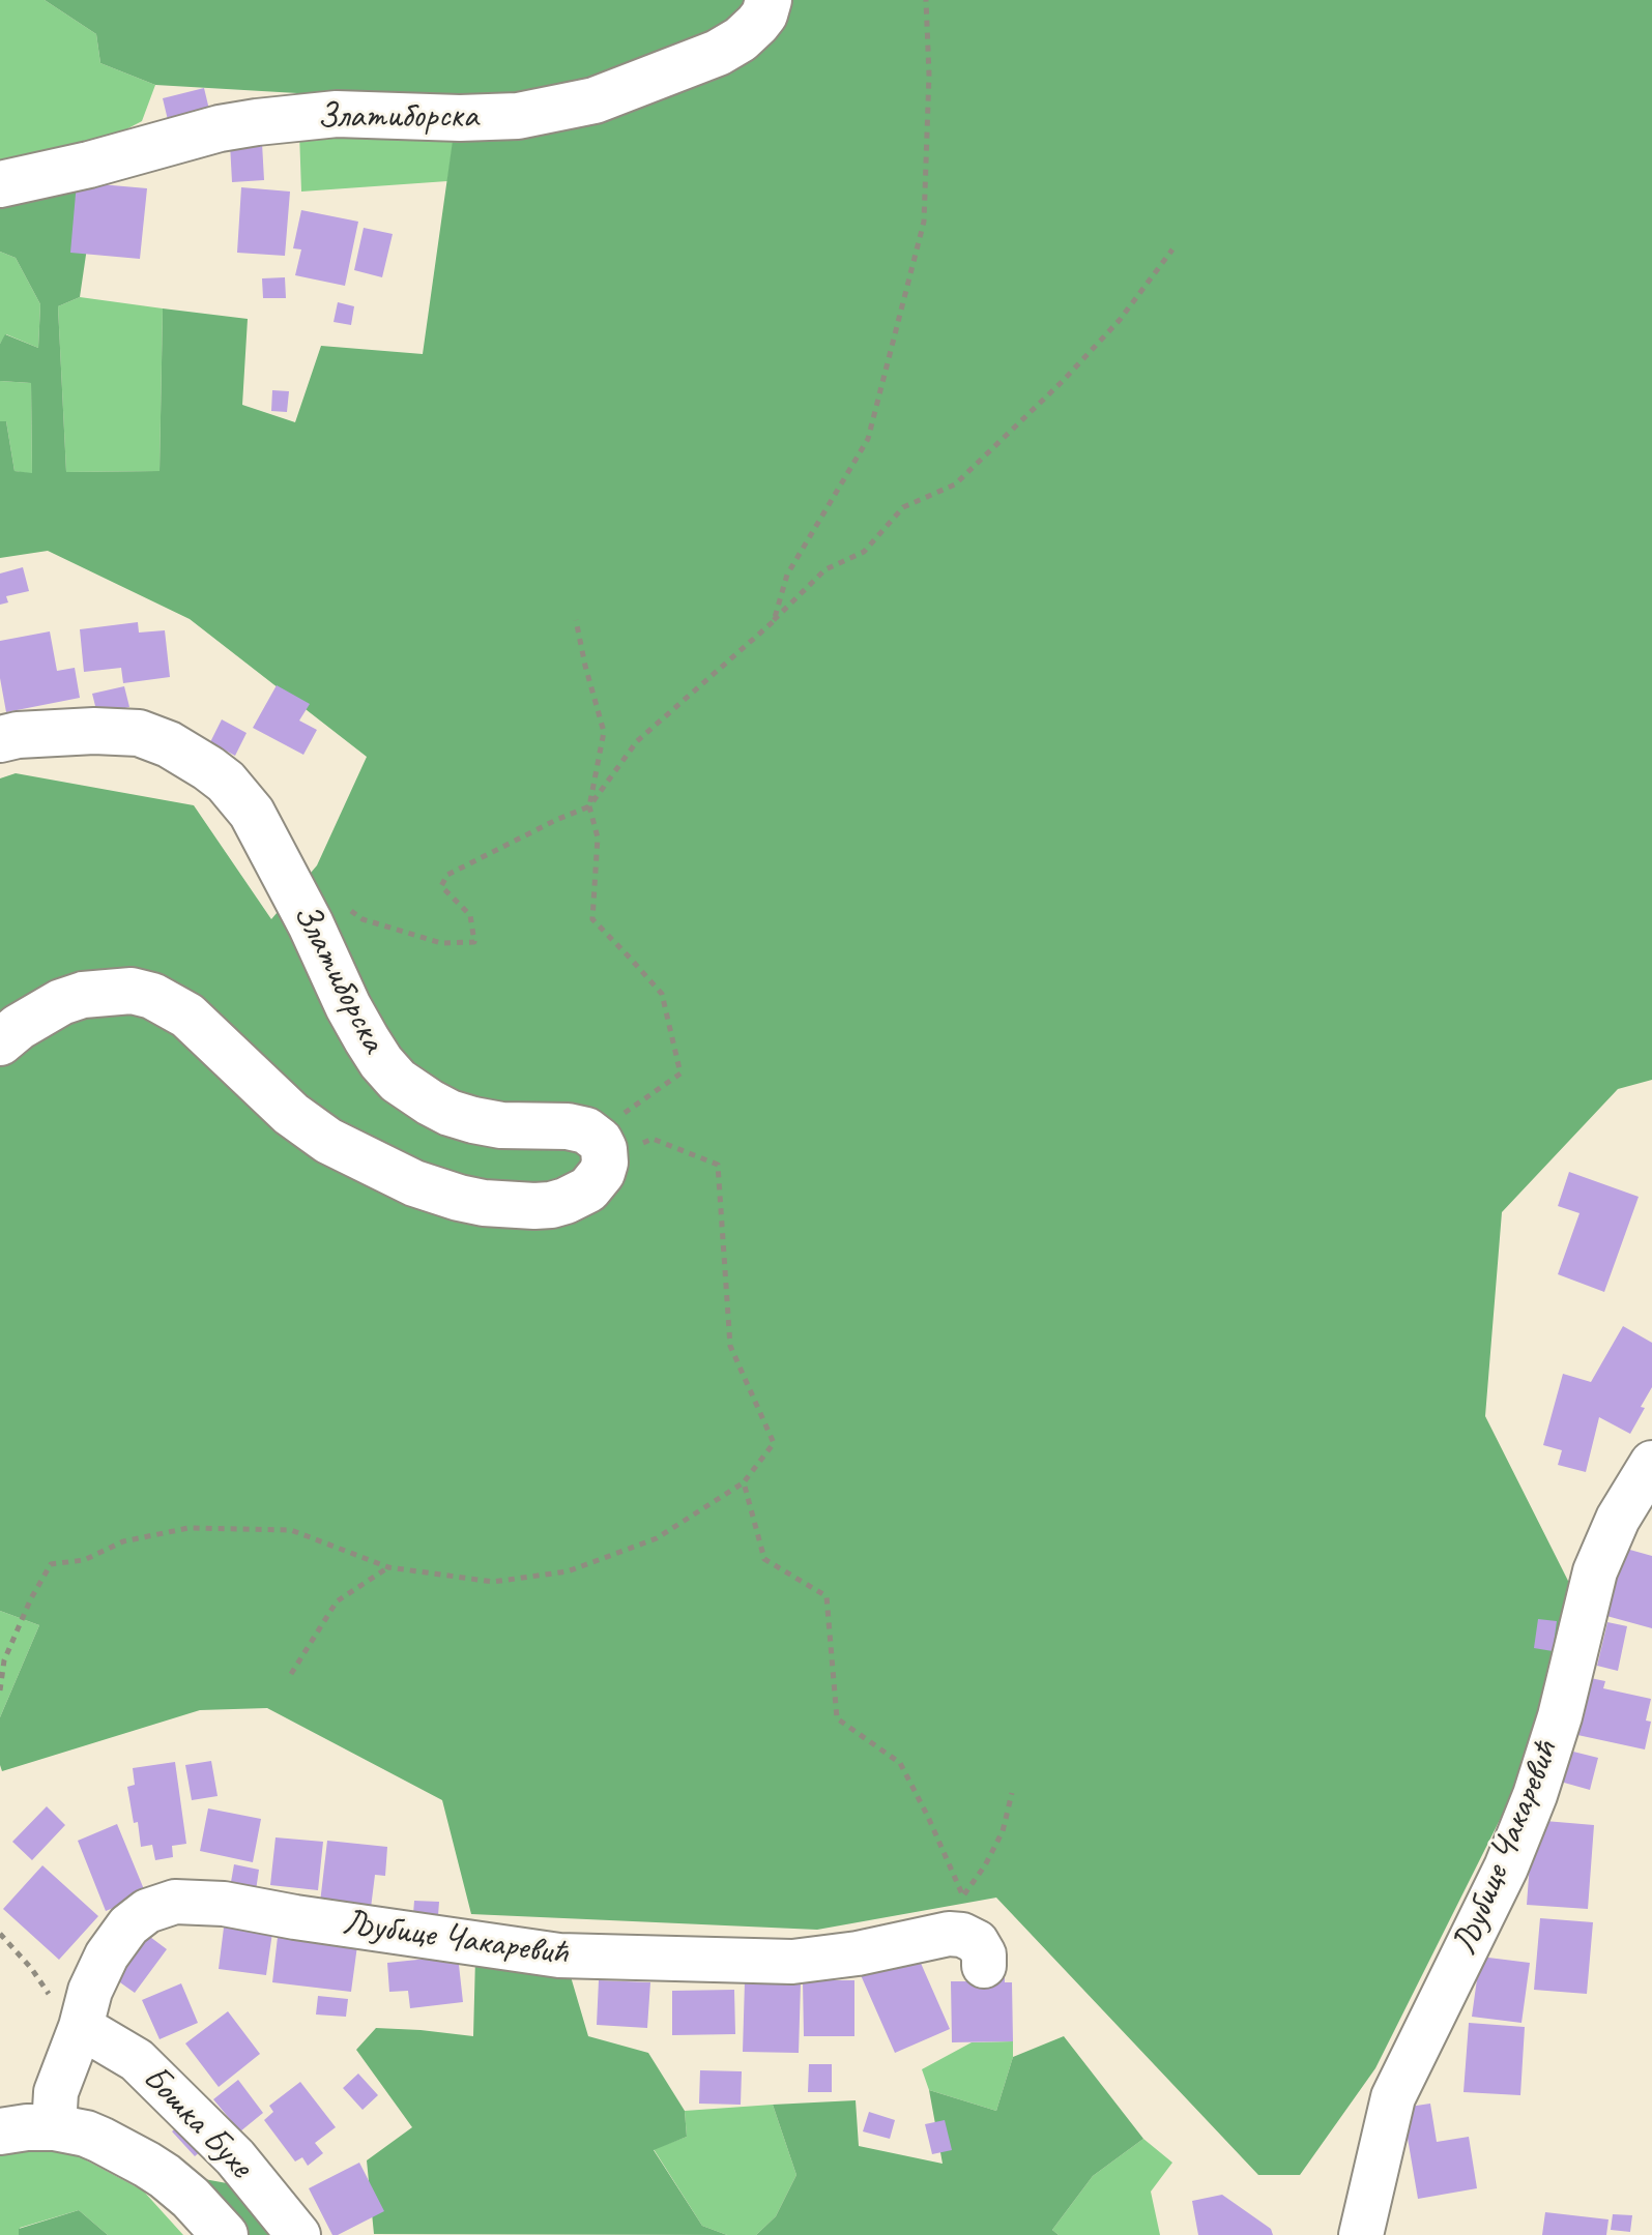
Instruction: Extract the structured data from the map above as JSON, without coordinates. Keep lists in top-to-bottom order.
{
  "streets": {
    "street": ["Златиборска", "Љубице Чакаревић", "Бошка Бухе"]
  },
  "crossings": [
    ["Љубице Чакаревић", "Бошка Бухе"]
  ]
}
